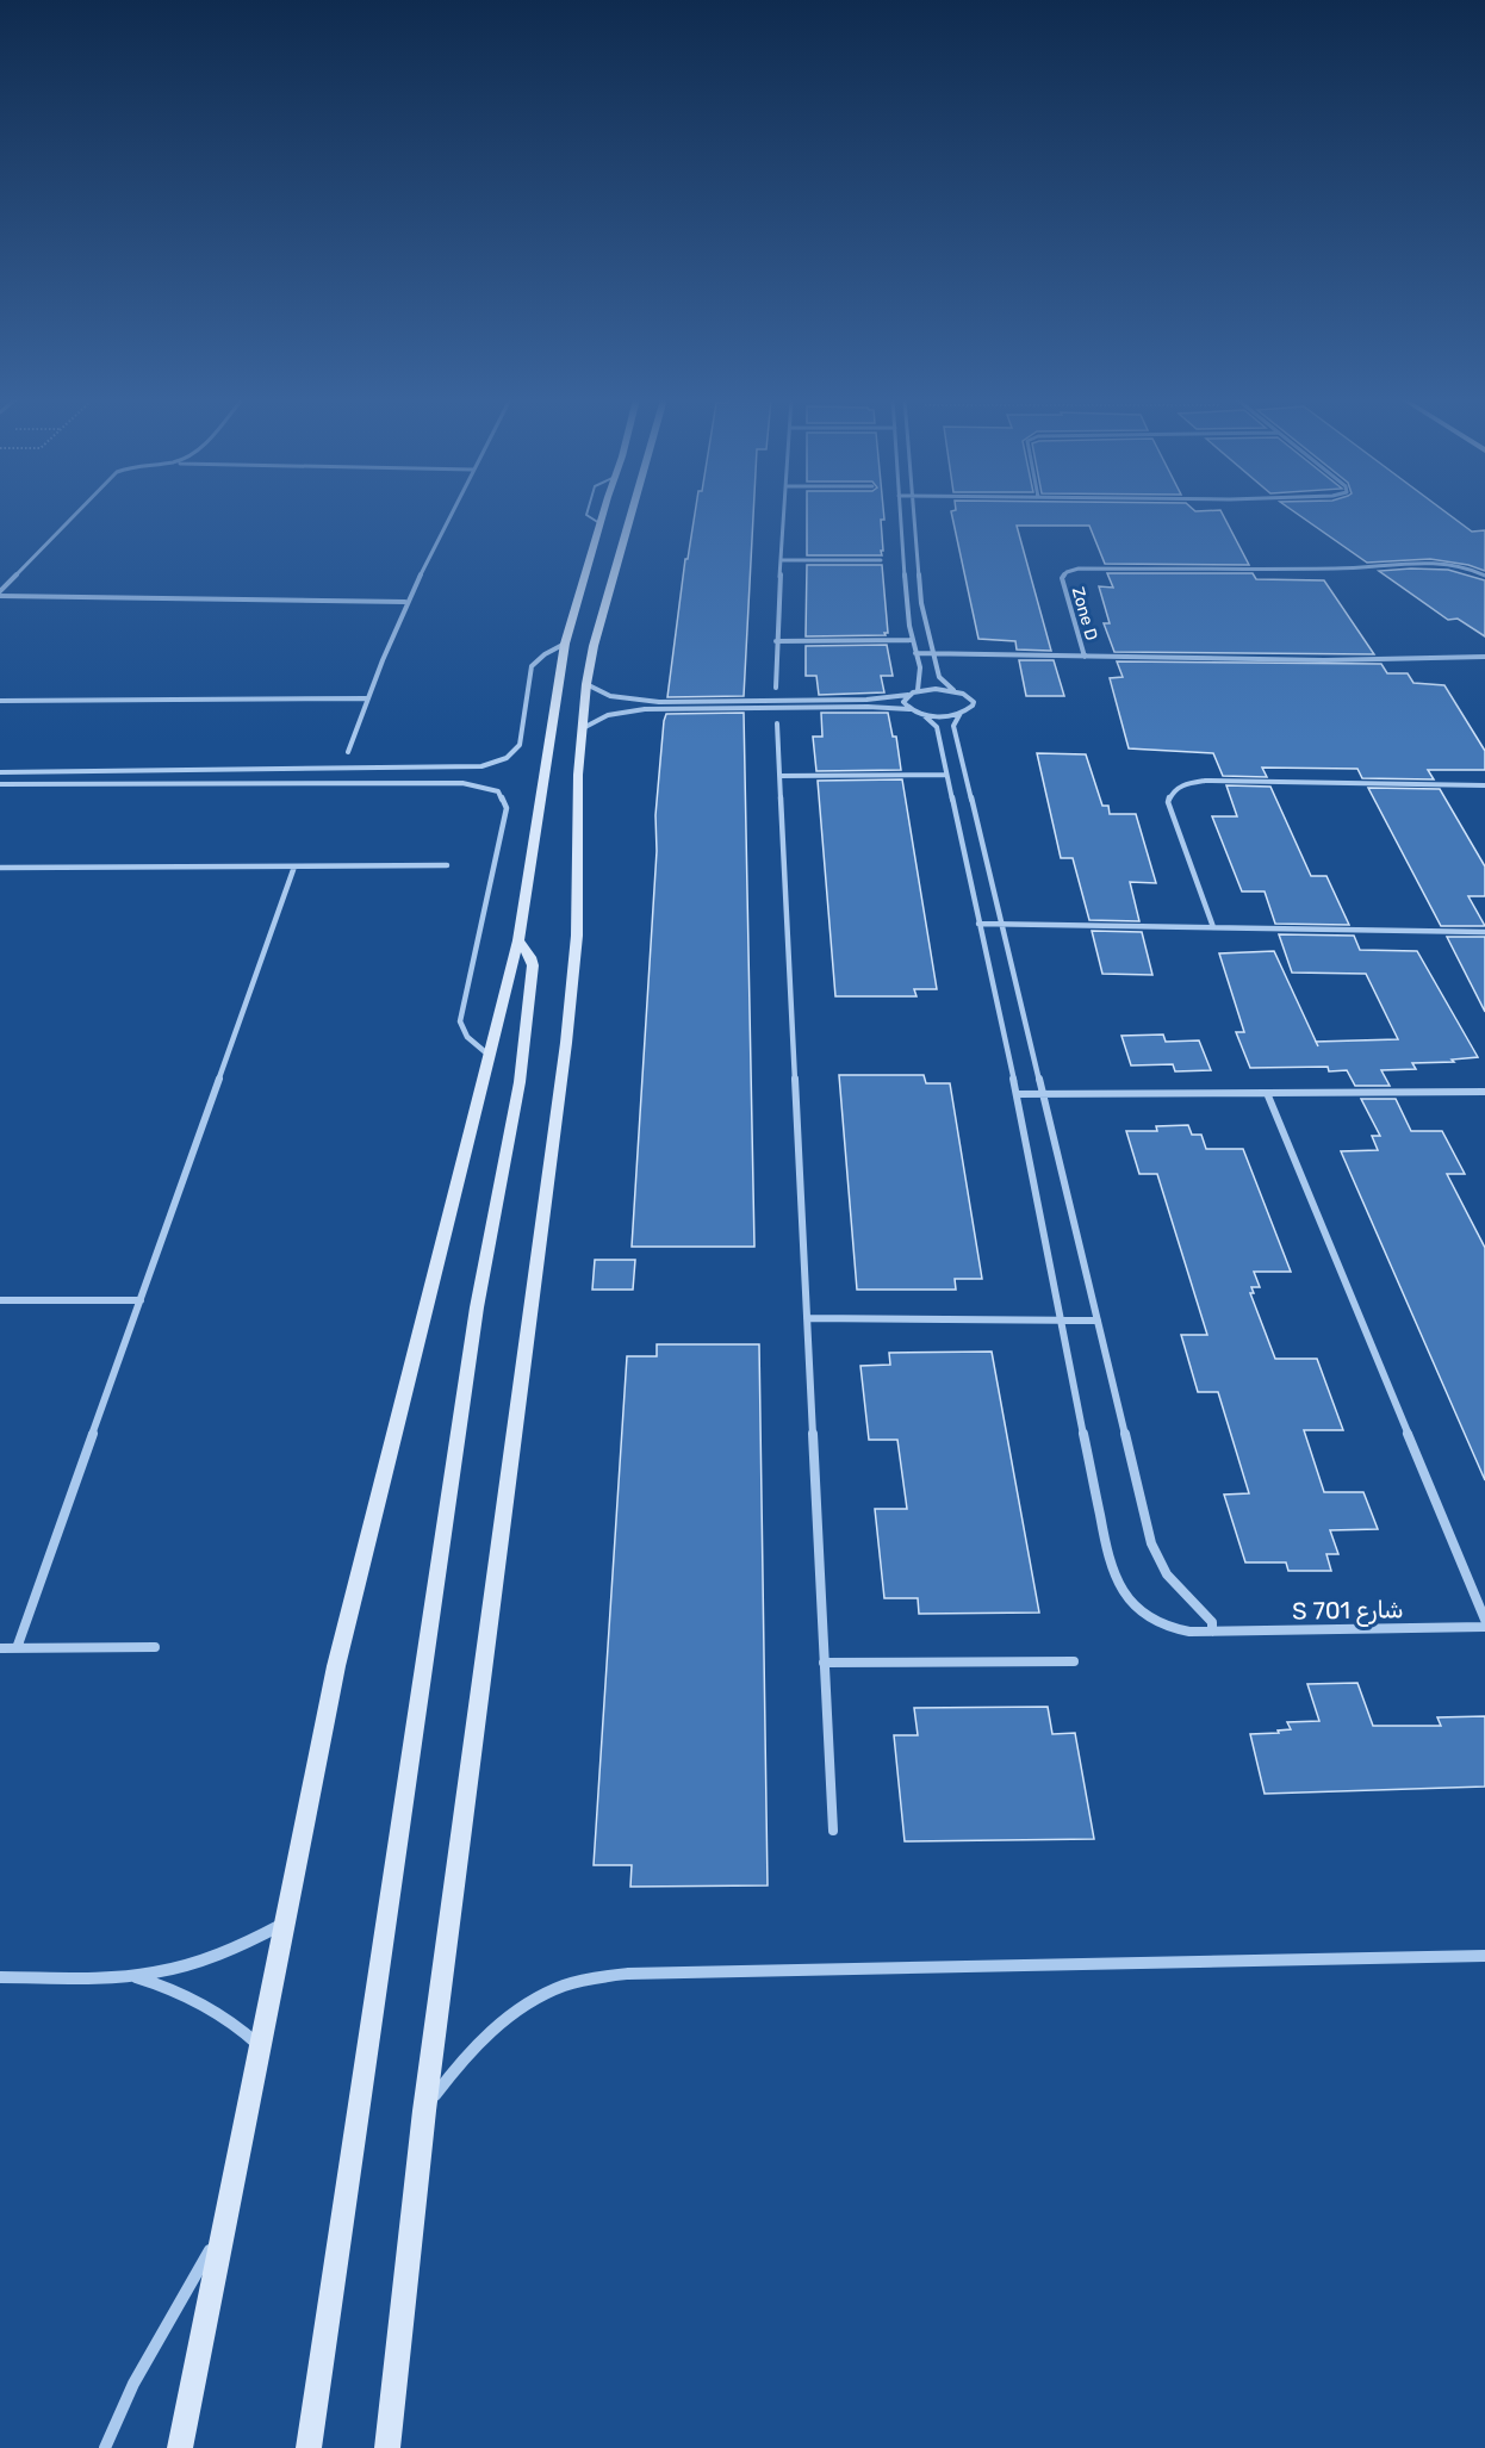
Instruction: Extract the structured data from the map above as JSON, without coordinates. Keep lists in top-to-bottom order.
{
  "streets": {
    "street": ["Zone D", "S 701 شارع"]
  }
}
